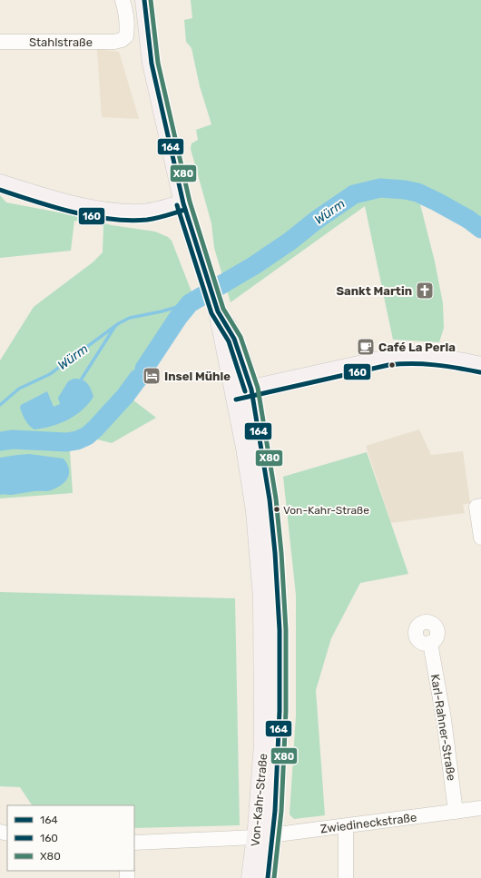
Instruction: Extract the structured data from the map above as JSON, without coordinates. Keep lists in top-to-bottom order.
{
  "streets": {
    "main road": ["Von-Kahr-Straße"],
    "street": ["Stahlstraße", "Karl-Rahner-Straße", "Zwiedineckstraße"]
  },
  "crossings": [
    ["Karl-Rahner-Straße", "Zwiedineckstraße"],
    ["Von-Kahr-Straße", "Zwiedineckstraße"]
  ],
  "water": ["Würm"],
  "places": {
    "church": ["Sankt Martin"],
    "cafe": ["Café La Perla"],
    "hotel": ["Insel Mühle"],
    "other": ["Von-Kahr-Straße"]
  },
  "lines": ["transit line 164", "transit line X80", "transit line 160"],
  "legend": ["164", "160", "X80"]
}
